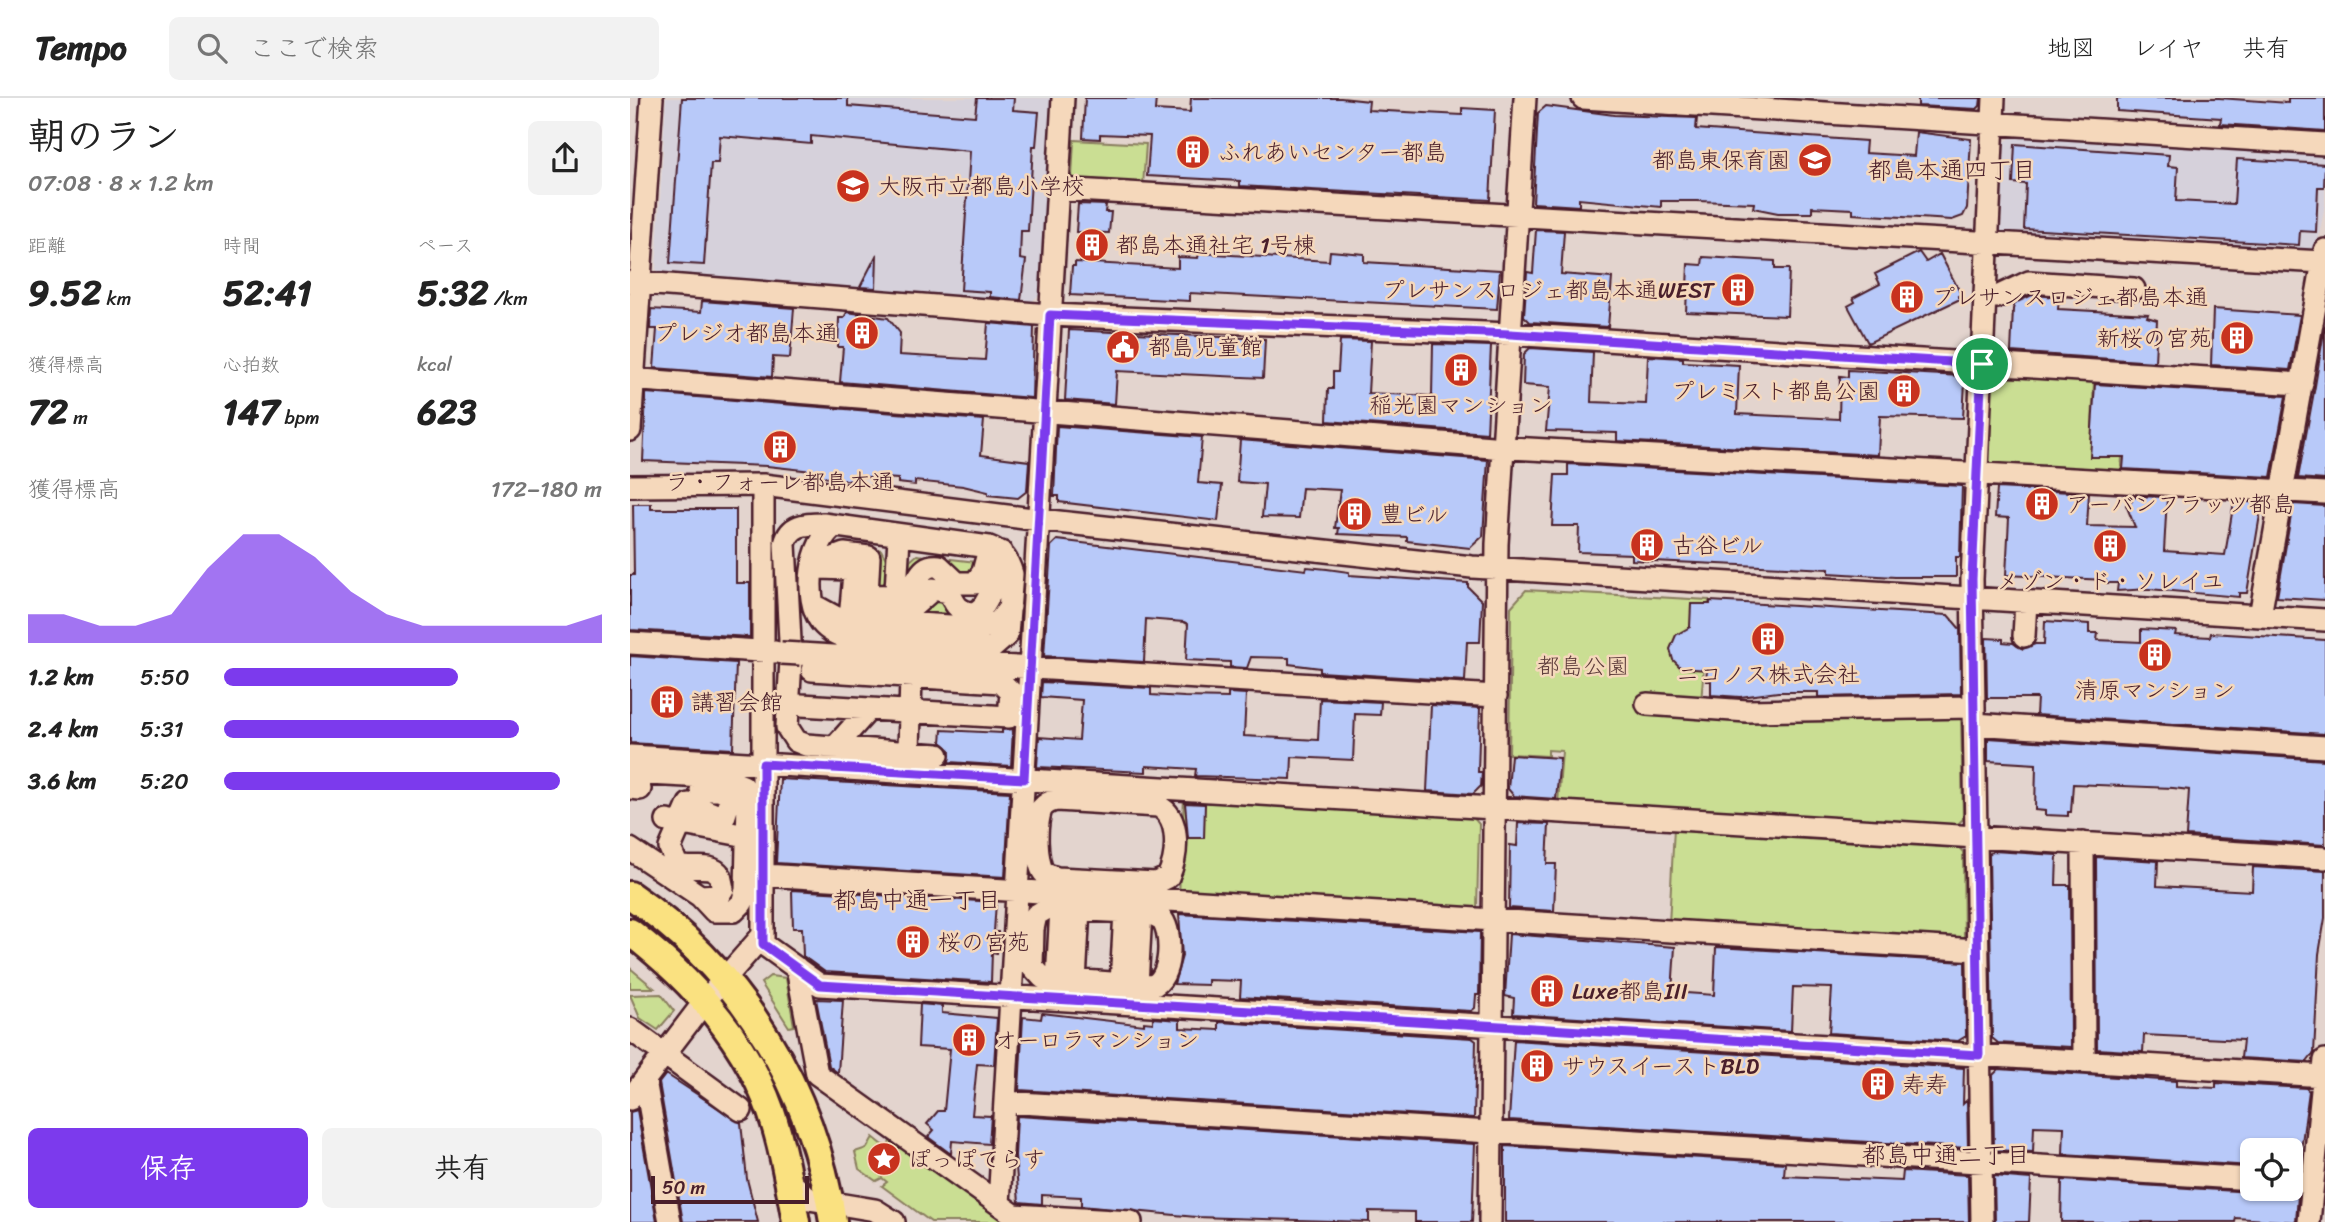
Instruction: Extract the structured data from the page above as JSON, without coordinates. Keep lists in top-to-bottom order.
{
  "districts": ["都島本通四丁目", "都島中通一丁目", "都島中通二丁目"],
  "parks": ["都島公園"],
  "places": {
    "building": [
      "ふれあいセンター都島",
      "都島本通社宅 1号棟",
      "プレサンスロジェ都島本通WEST",
      "プレサンスロジェ都島本通",
      "プレジオ都島本通",
      "新桜の宮苑",
      "稲光園マンション",
      "プレミスト都島公園",
      "ラ・フォーレ都島本通",
      "アーバンフラッツ都島",
      "豊ビル",
      "古谷ビル",
      "メゾン・ド・ソレイユ",
      "ニコノス株式会社",
      "清原マンション",
      "講習会館",
      "桜の宮苑",
      "Luxe都島III",
      "オーロラマンション",
      "サウスイーストBLD",
      "寿寿"
    ],
    "school or university": ["都島東保育園", "大阪市立都島小学校"],
    "public building": ["都島児童館"],
    "place": ["ぽっぽてらす"]
  },
  "scale_bar": "50 m",
  "page": {
    "header": "Tempo",
    "search": "ここで検索",
    "nav": ["地図", "レイヤ", "共有"],
    "heading": ["朝のラン", "07:08 · 8 × 1.2 km"],
    "stats": [
      ["距離", "9.52 km"],
      ["時間", "52:41"],
      ["ペース", "5:32 /km"],
      ["獲得標高", "72 m"],
      ["心拍数", "147 bpm"],
      ["kcal", "623"]
    ],
    "chart": ["獲得標高", "172–180 m"],
    "list": [
      {
        "name": "1.2 km",
        "note": "5:50"
      },
      {
        "name": "2.4 km",
        "note": "5:31"
      },
      {
        "name": "3.6 km",
        "note": "5:20"
      }
    ],
    "buttons": ["保存", "共有"],
    "scale": "50 m"
  }
}
